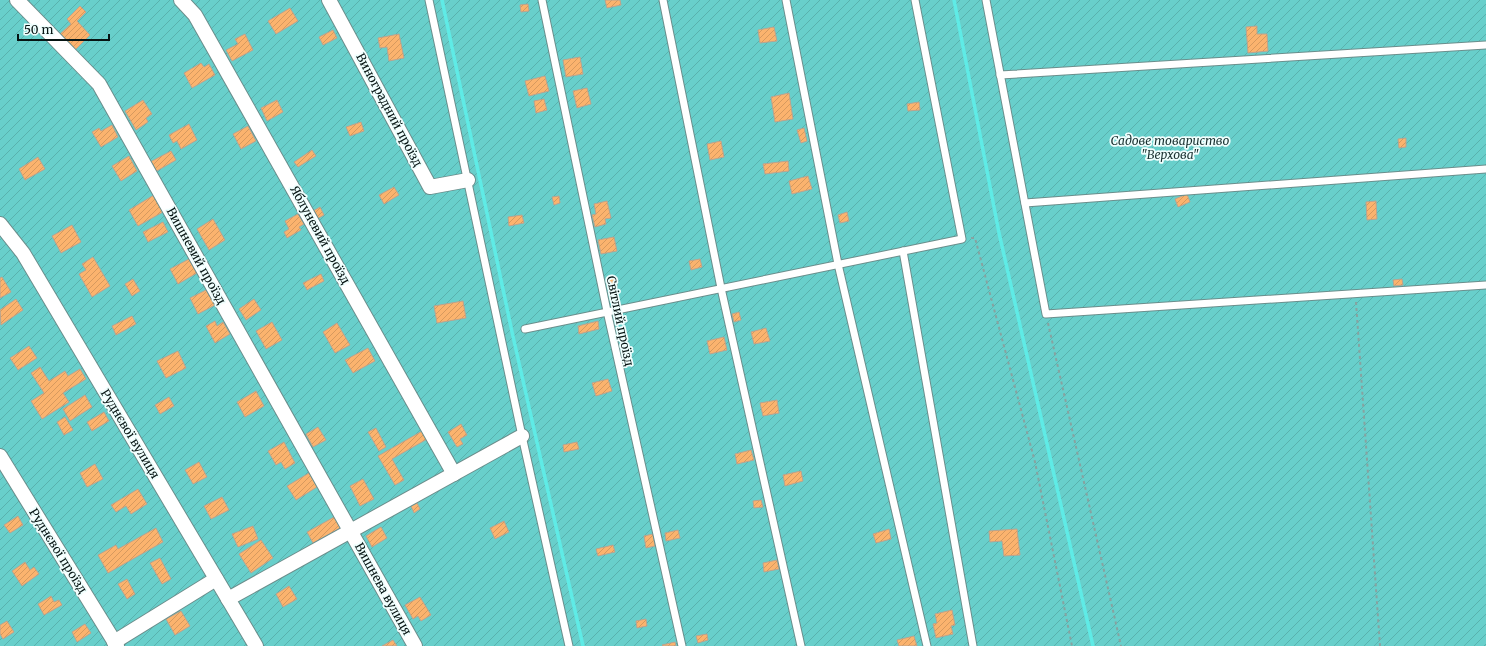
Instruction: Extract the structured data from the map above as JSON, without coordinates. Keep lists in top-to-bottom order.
{
  "streets": {
    "street": [
      "Виноградний проїзд",
      "Яблуневий проїзд",
      "Вишневий проїзд",
      "Руднєвої вулиця",
      "Руднєвої проїзд",
      "Вишнева вулиця"
    ],
    "lane": ["Світлий проїзд"]
  },
  "crossings": [
    ["Вишневий проїзд", "Вишнева вулиця"]
  ],
  "parks": ["Садове товариство \"Верхова\""],
  "scale_bar": "50 m"
}
